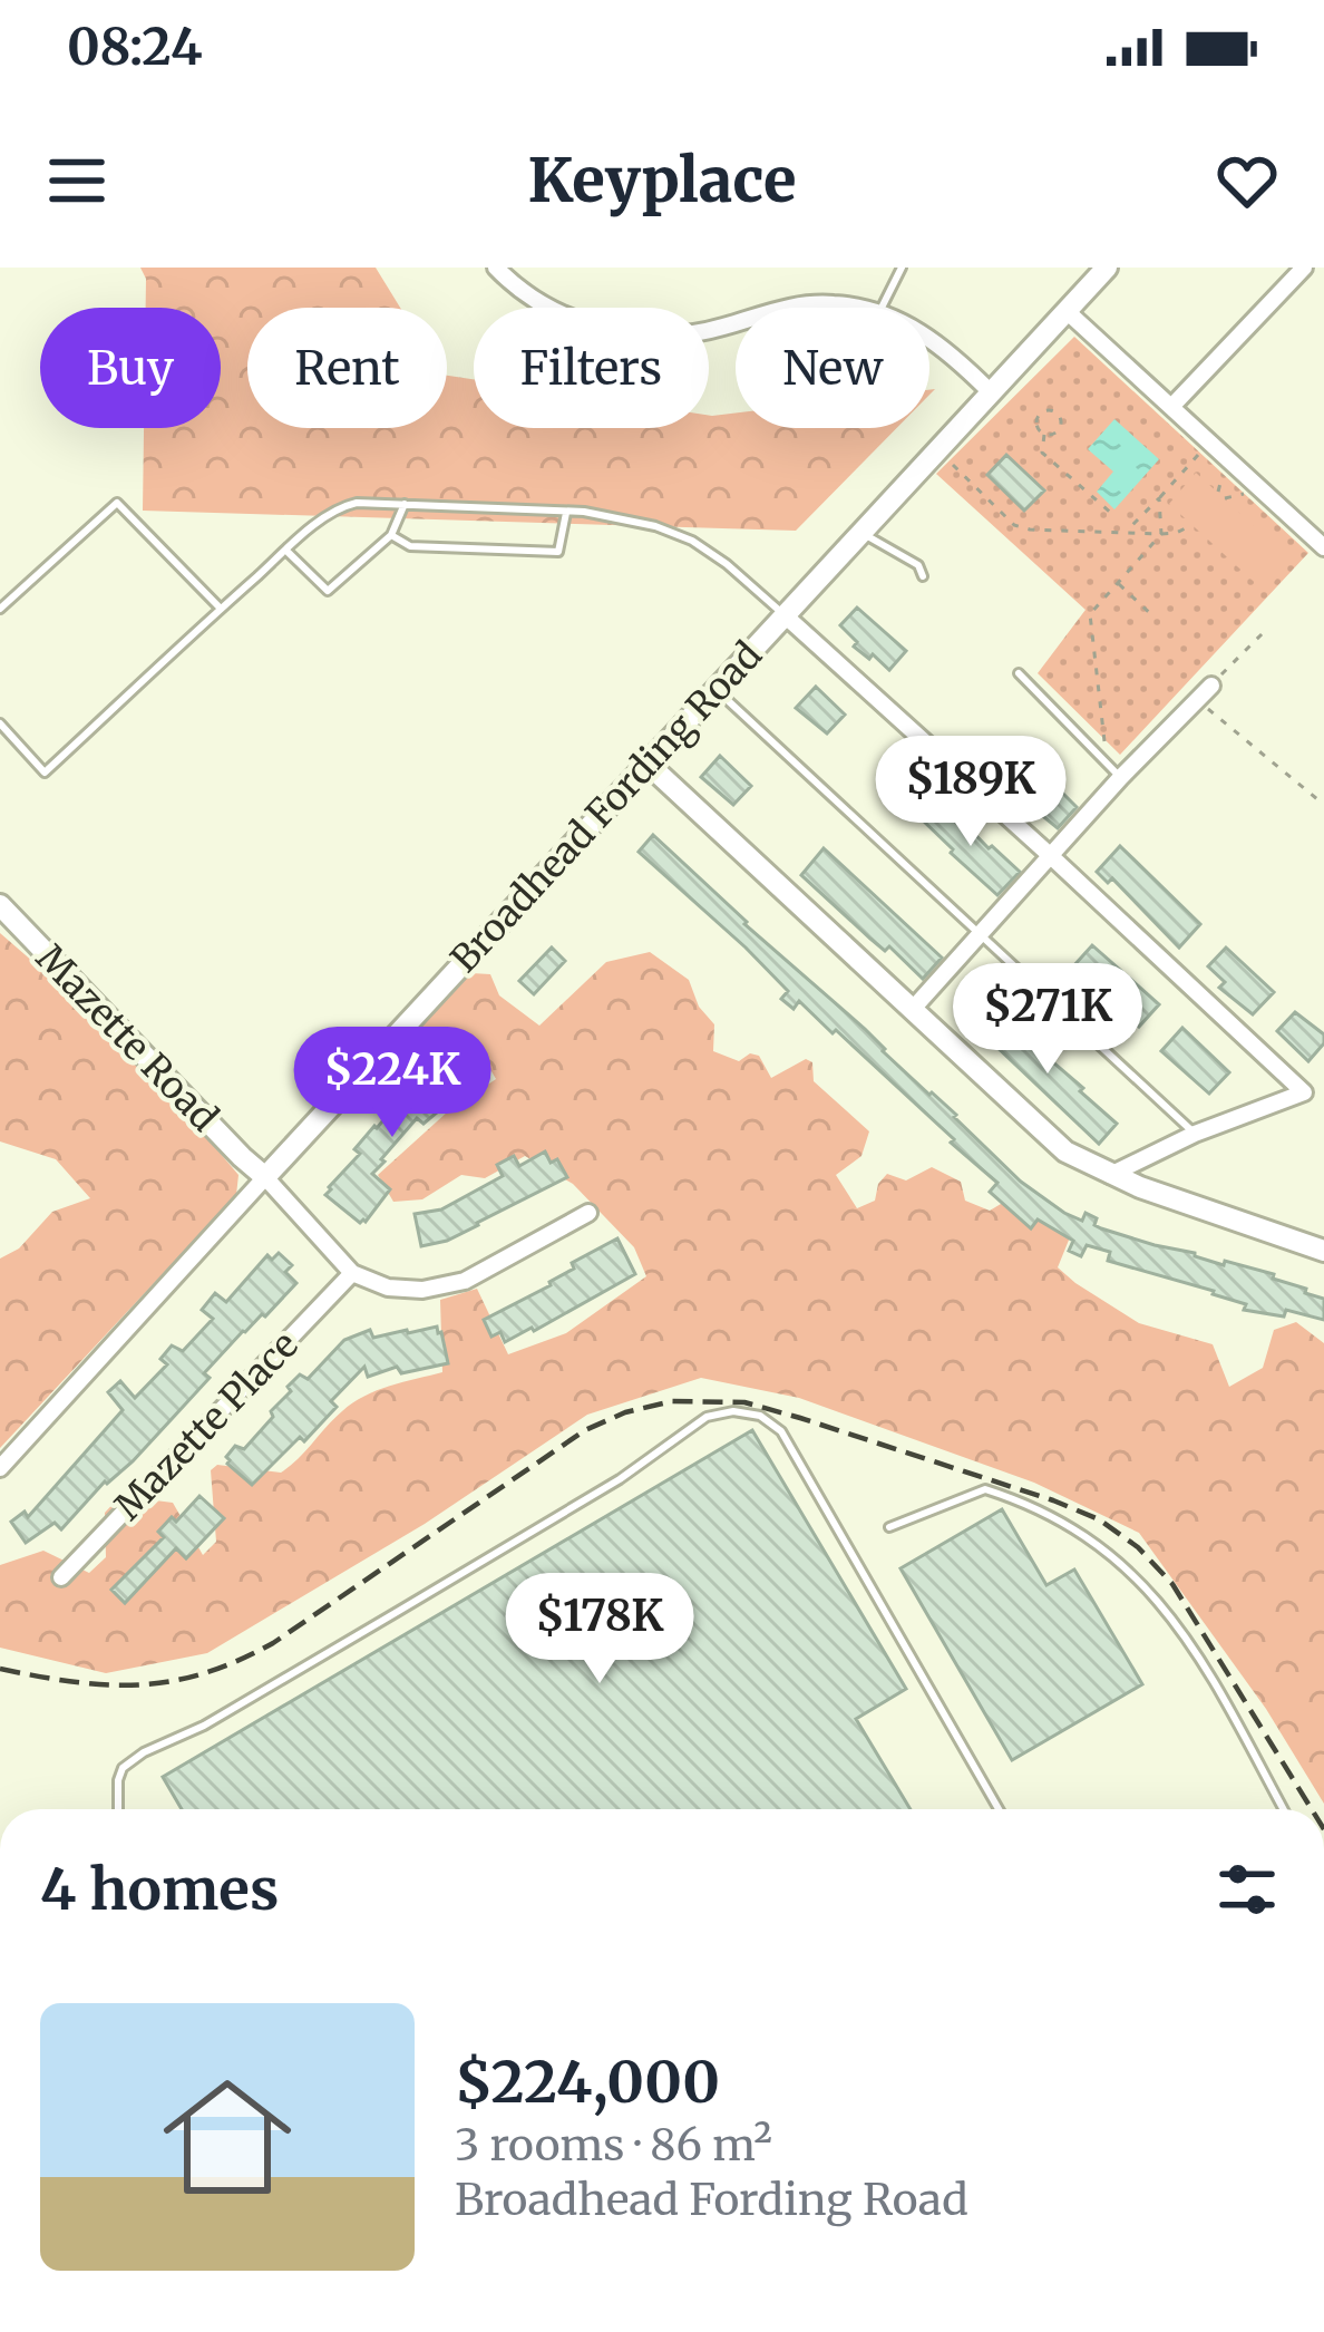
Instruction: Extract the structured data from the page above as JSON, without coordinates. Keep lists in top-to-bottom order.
{
  "streets": {
    "street": ["Broadhead Fording Road", "Mazette Road", "Mazette Place"]
  },
  "crossings": [
    ["Broadhead Fording Road", "Mazette Road"],
    ["Mazette Road", "Mazette Place"]
  ],
  "page": {
    "status": "08:24",
    "header": "Keyplace",
    "chip": [
      "Buy",
      "Rent",
      "Filters",
      "New"
    ],
    "price": [
      "$189K",
      "$271K",
      "$224K",
      "$178K"
    ],
    "heading": "4 homes",
    "list": [
      {
        "name": "$224,000",
        "note": "3 rooms · 86 m² · Broadhead Fording Road"
      }
    ]
  }
}
